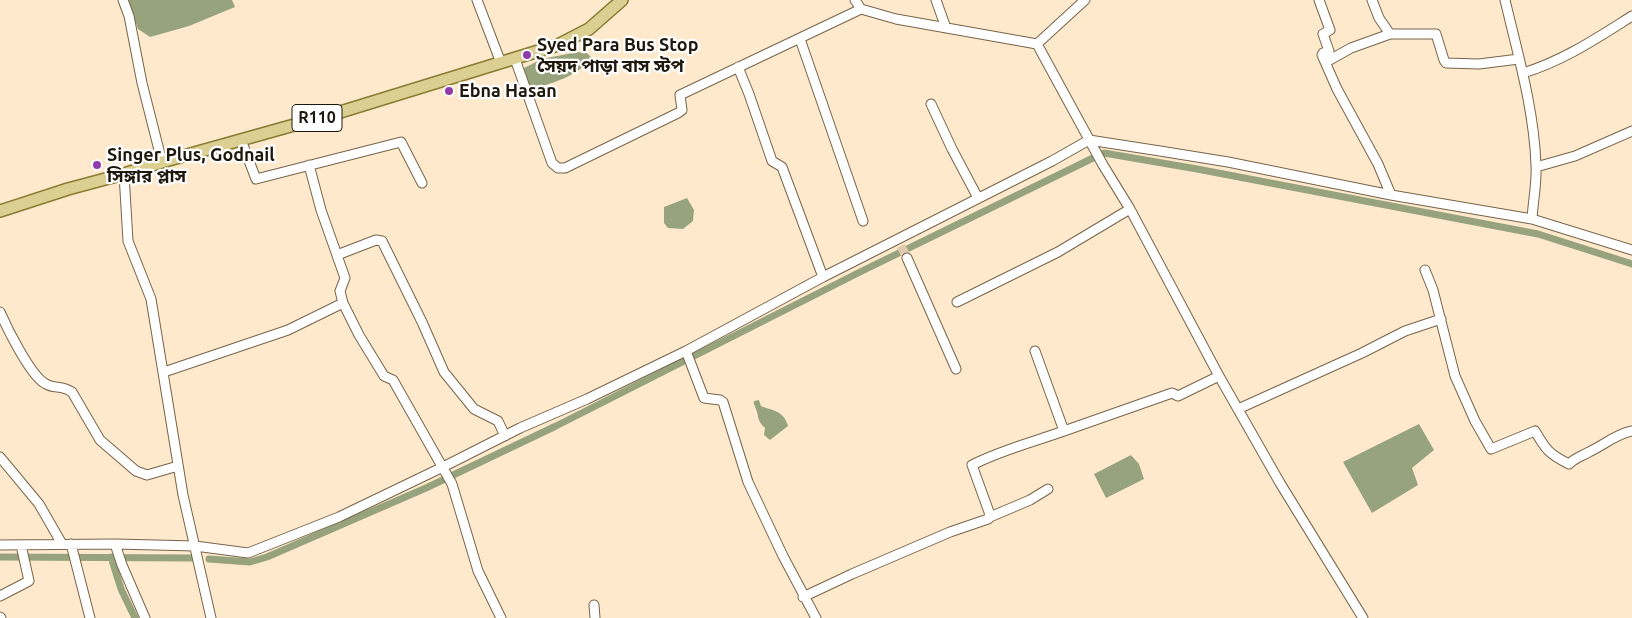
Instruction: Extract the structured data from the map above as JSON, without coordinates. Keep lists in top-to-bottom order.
{
  "streets": {
    "main road": ["R110"]
  },
  "places": ["Syed Para Bus Stop সৈয়দ পাড়া বাস স্টপ", "Ebna Hasan", "Singer Plus, Godnail সিঙ্গার প্লাস"]
}
